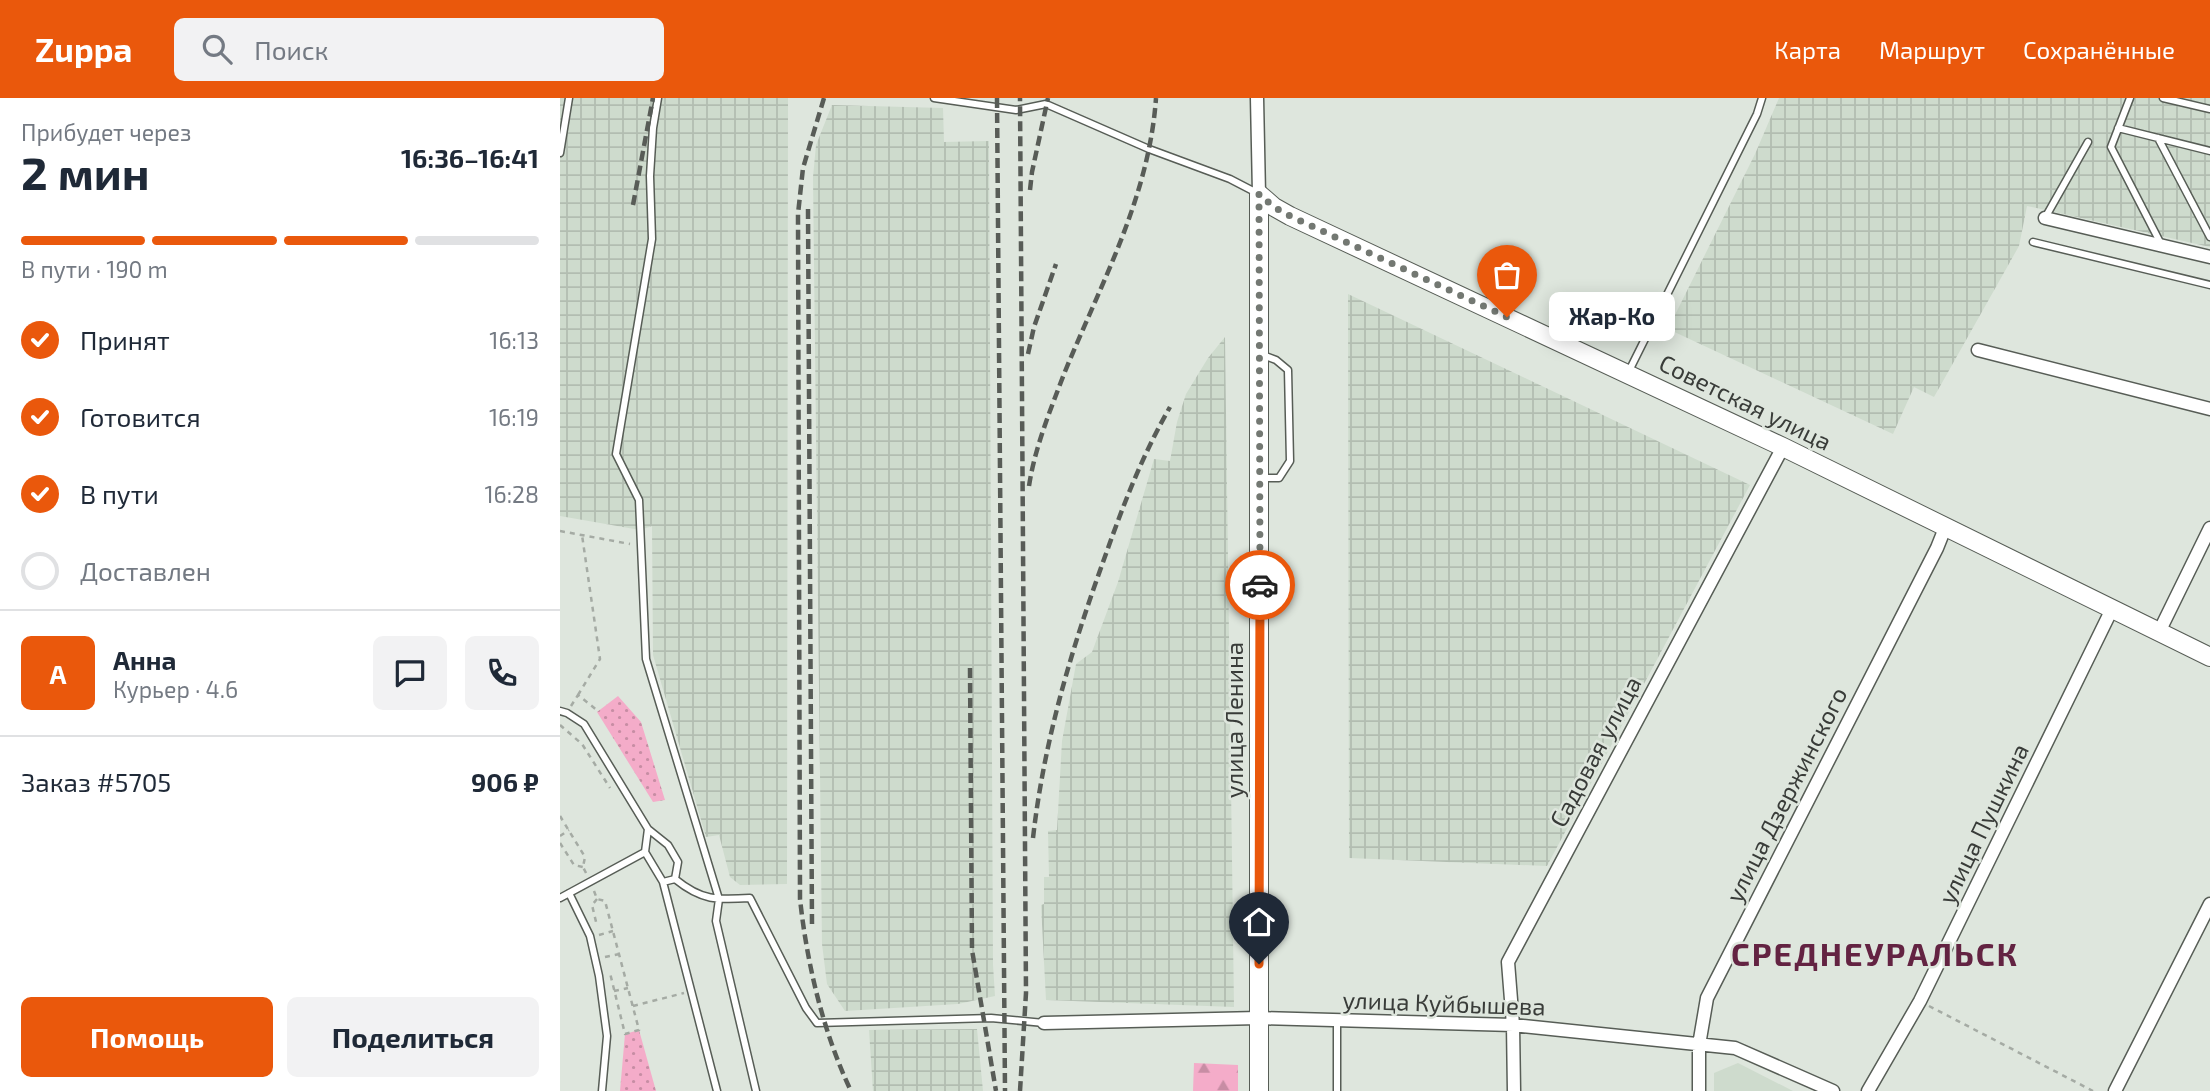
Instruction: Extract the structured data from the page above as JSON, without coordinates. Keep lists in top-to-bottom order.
{
  "streets": {
    "street": [
      "Советская улица",
      "улица Ленина",
      "Садовая улица",
      "улица Дзержинского",
      "улица Пушкина",
      "улица Куйбышева"
    ]
  },
  "crossings": [
    ["Советская улица", "улица Ленина"],
    ["Советская улица", "Садовая улица"],
    ["Советская улица", "улица Дзержинского"],
    ["Советская улица", "улица Пушкина"],
    ["улица Ленина", "улица Куйбышева"],
    ["Садовая улица", "улица Куйбышева"],
    ["улица Дзержинского", "улица Куйбышева"]
  ],
  "districts": ["СРЕДНЕУРАЛЬСК"],
  "places": ["Жар-Ко"],
  "page": {
    "header": "Zuppa",
    "search": "Поиск",
    "nav": ["Карта", "Маршрут", "Сохранённые"],
    "heading": ["2 мин", "Прибудет через", "16:36–16:41"],
    "panel": [
      "Анна",
      "Курьер · 4.6",
      "Заказ #5705",
      "906 ₽"
    ],
    "bar": "В пути · 190 m",
    "bubble": "Жар-Ко",
    "list": [
      ["Принят", "16:13"],
      ["Готовится", "16:19"],
      ["В пути", "16:28"],
      "Доставлен"
    ],
    "round": "А",
    "buttons": ["Помощь", "Поделиться"]
  }
}
